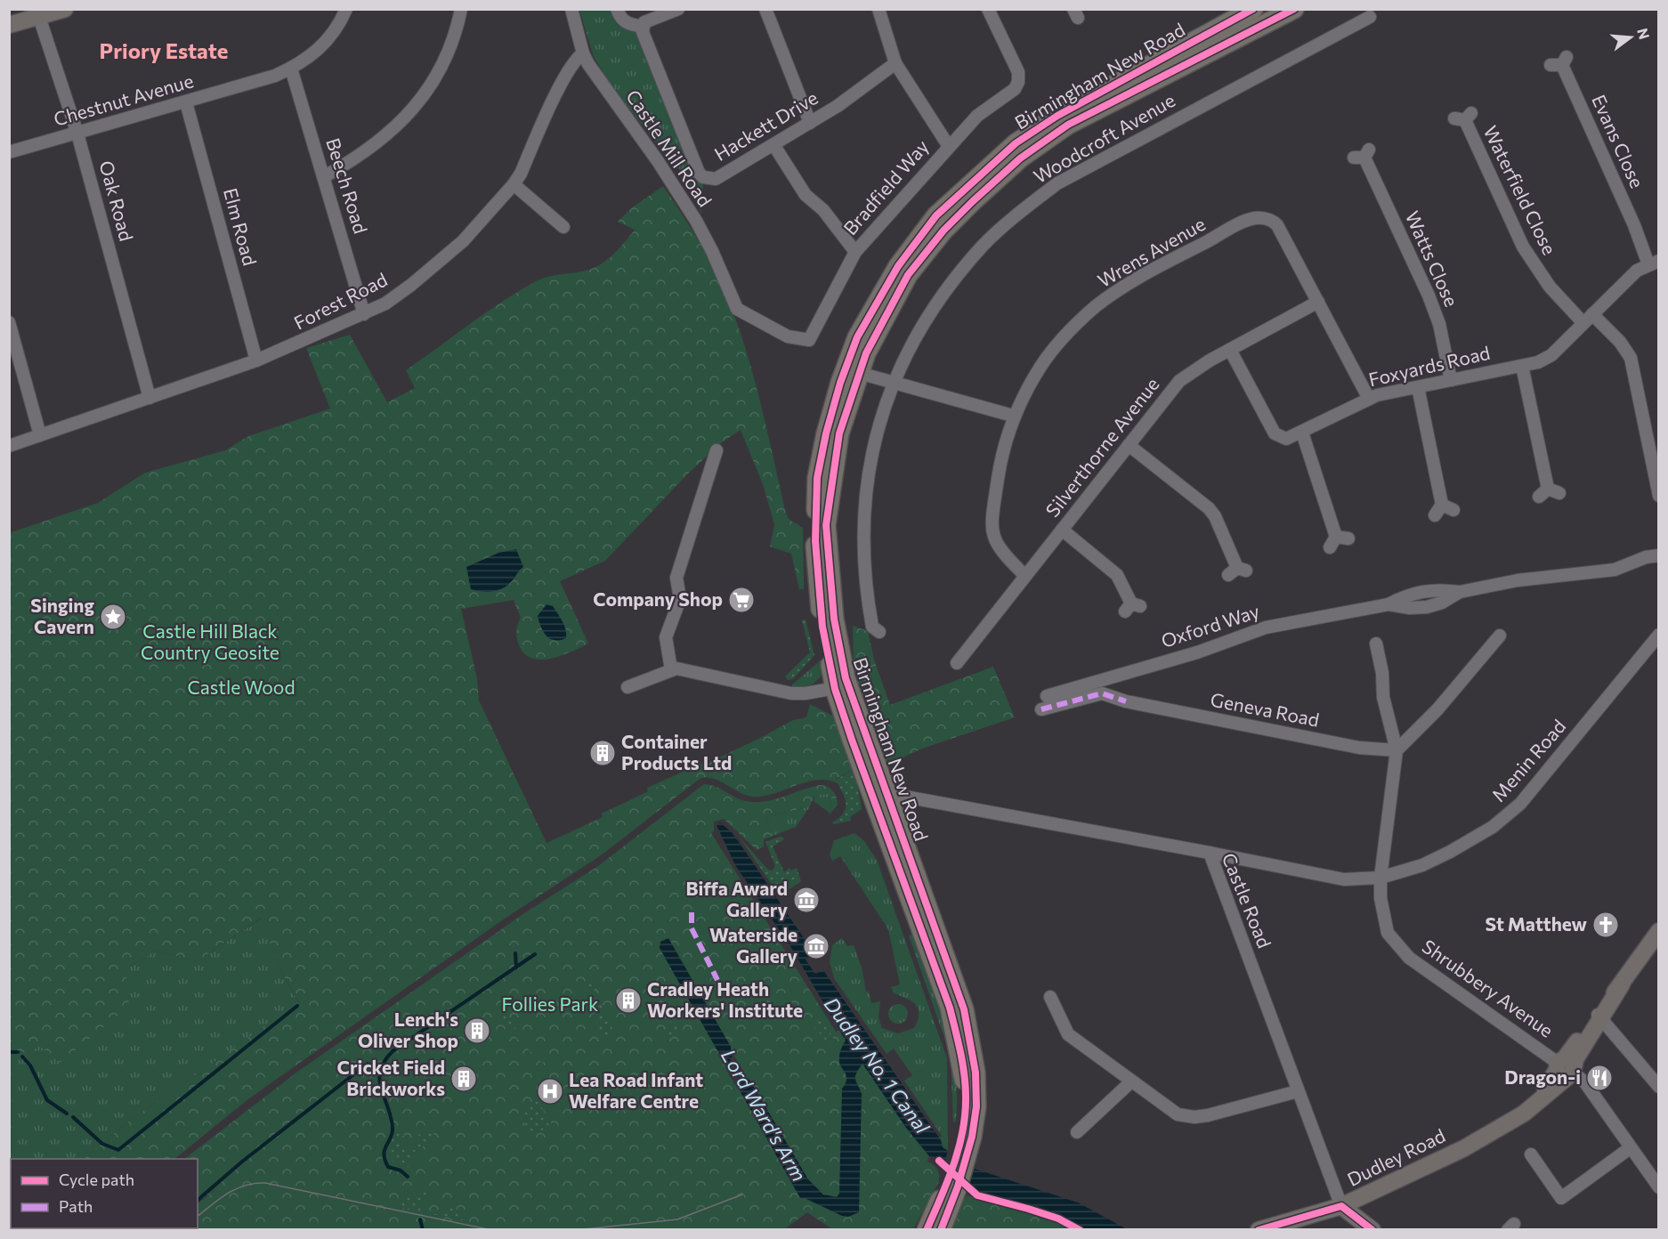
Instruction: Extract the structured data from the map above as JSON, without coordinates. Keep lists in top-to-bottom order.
{
  "streets": {
    "highway": ["Birmingham New Road"],
    "main road": ["Dudley Road"],
    "street": [
      "Chestnut Avenue",
      "Hackett Drive",
      "Woodcroft Avenue",
      "Evans Close",
      "Castle Mill Road",
      "Beech Road",
      "Bradfield Way",
      "Waterfield Close",
      "Oak Road",
      "Elm Road",
      "Wrens Avenue",
      "Watts Close",
      "Forest Road",
      "Foxyards Road",
      "Silverthorne Avenue",
      "Oxford Way",
      "Geneva Road",
      "Menin Road",
      "Castle Road",
      "Shrubbery Avenue"
    ]
  },
  "crossings": [
    ["Birmingham New Road", "Castle Road"],
    ["Chestnut Avenue", "Beech Road"],
    ["Chestnut Avenue", "Oak Road"],
    ["Chestnut Avenue", "Elm Road"],
    ["Evans Close", "Foxyards Road"],
    ["Castle Mill Road", "Bradfield Way"],
    ["Castle Mill Road", "Forest Road"],
    ["Beech Road", "Forest Road"],
    ["Waterfield Close", "Foxyards Road"],
    ["Oak Road", "Forest Road"],
    ["Elm Road", "Forest Road"],
    ["Wrens Avenue", "Silverthorne Avenue"],
    ["Watts Close", "Foxyards Road"],
    ["Foxyards Road", "Silverthorne Avenue"],
    ["Geneva Road", "Shrubbery Avenue"],
    ["Menin Road", "Castle Road"],
    ["Menin Road", "Shrubbery Avenue"],
    ["Castle Road", "Dudley Road"],
    ["Shrubbery Avenue", "Dudley Road"]
  ],
  "districts": ["Priory Estate"],
  "water": ["Dudley No. 1 Canal", "Lord Ward's Arm"],
  "parks": ["Castle Hill Black Country Geosite", "Castle Wood", "Follies Park"],
  "places": {
    "supermarket": ["Company Shop"],
    "place": ["Singing Cavern"],
    "building": [
      "Container Products Ltd",
      "Cradley Heath Workers' Institute",
      "Lench's Oliver Shop",
      "Cricket Field Brickworks"
    ],
    "museum": ["Biffa Award Gallery", "Waterside Gallery"],
    "church": ["St Matthew"],
    "restaurant": ["Dragon-i"],
    "hospital": ["Lea Road Infant Welfare Centre"]
  },
  "legend": ["Cycle path", "Path"],
  "north": "right"
}
